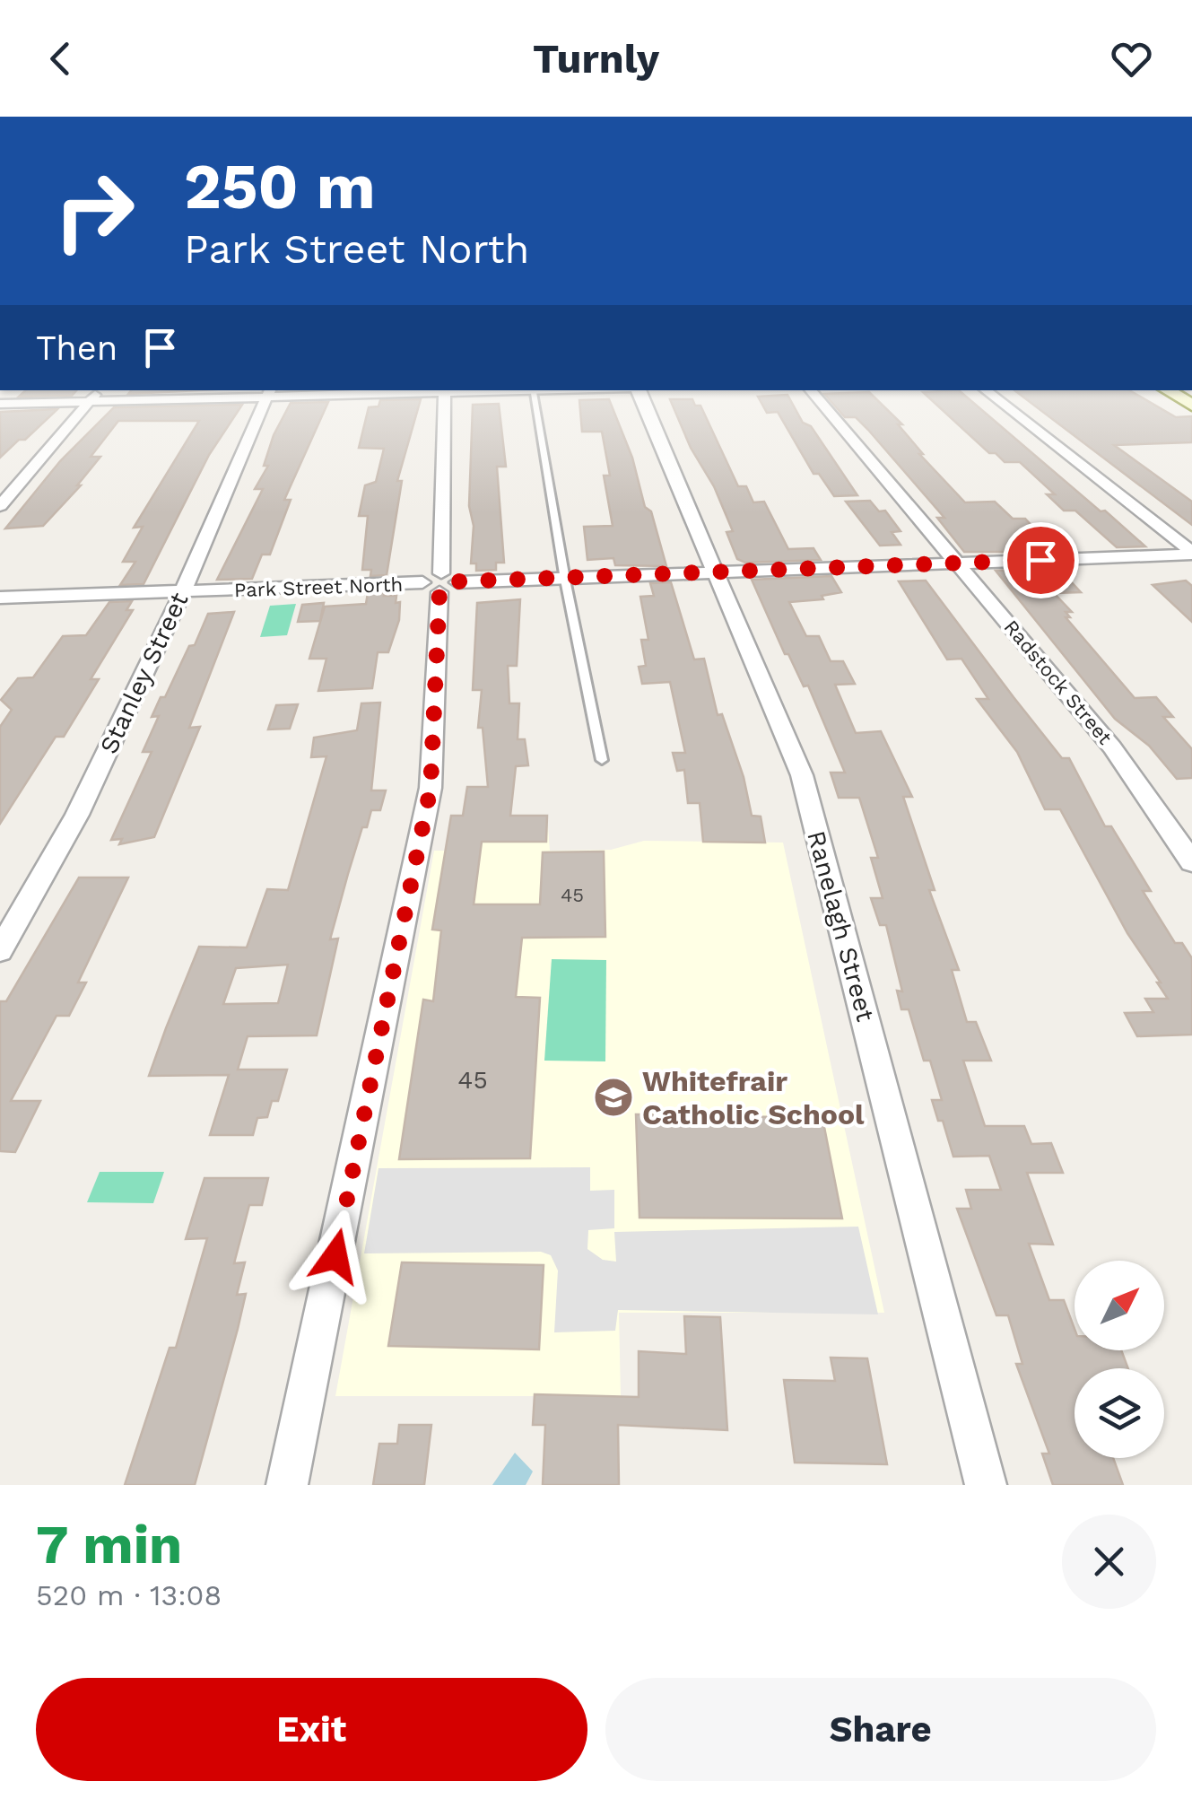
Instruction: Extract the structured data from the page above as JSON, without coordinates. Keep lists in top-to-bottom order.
{
  "streets": {
    "street": [
      "Park Street North",
      "Stanley Street",
      "Radstock Street",
      "Ranelagh Street"
    ]
  },
  "crossings": [
    ["Park Street North", "Stanley Street"],
    ["Park Street North", "Radstock Street"],
    ["Park Street North", "Ranelagh Street"]
  ],
  "places": {
    "school or university": ["Whitefrair Catholic School"]
  },
  "house_numbers": ["45", "45"],
  "north": "top right",
  "page": {
    "header": "Turnly",
    "turn": ["250 m", "Park Street North"],
    "then": "Then",
    "heading": ["7 min", "520 m · 13:08"],
    "buttons": ["Exit", "Share"]
  }
}
